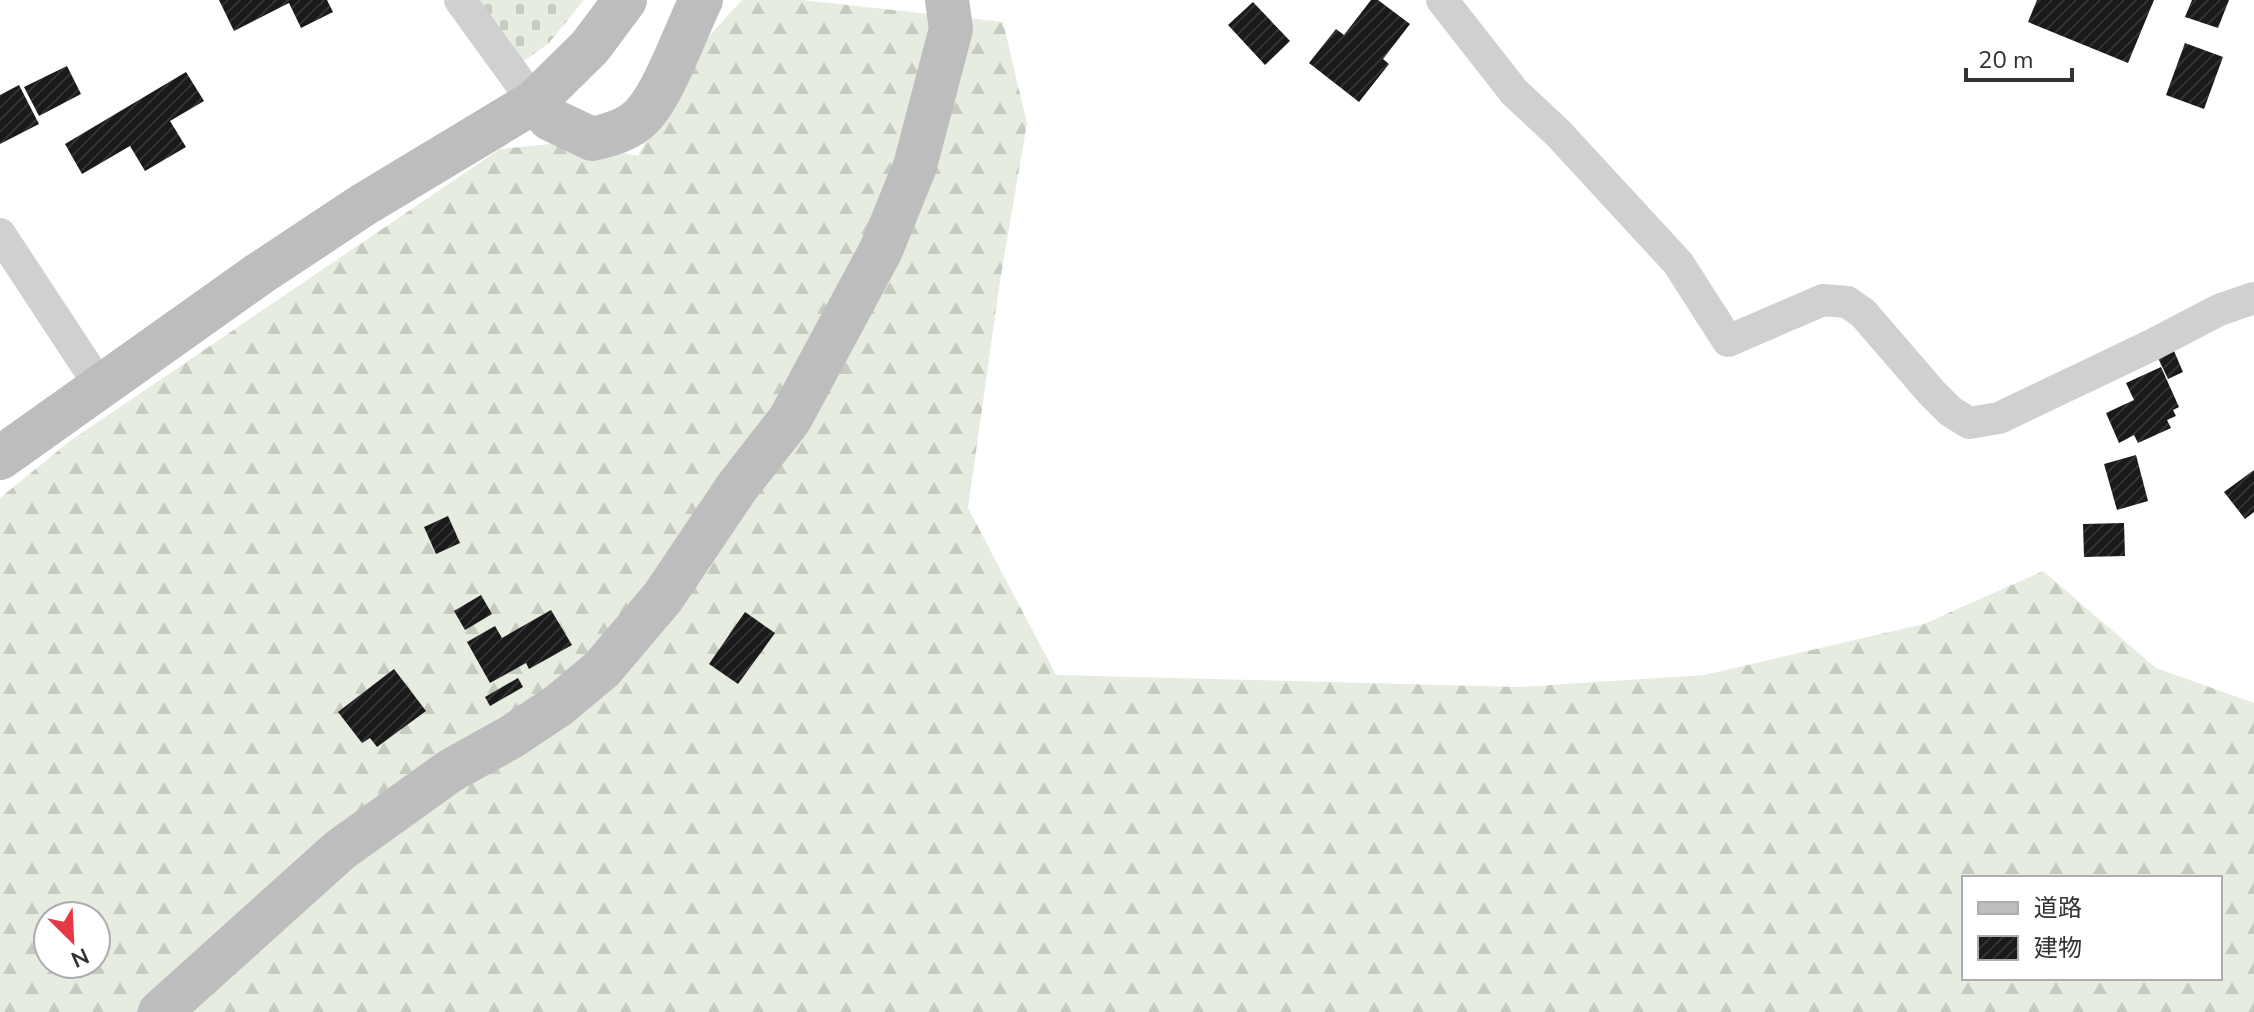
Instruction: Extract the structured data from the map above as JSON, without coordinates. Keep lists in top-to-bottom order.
{
  "legend": ["道路", "建物"],
  "scale_bar": "20 m",
  "north": "bottom right"
}
